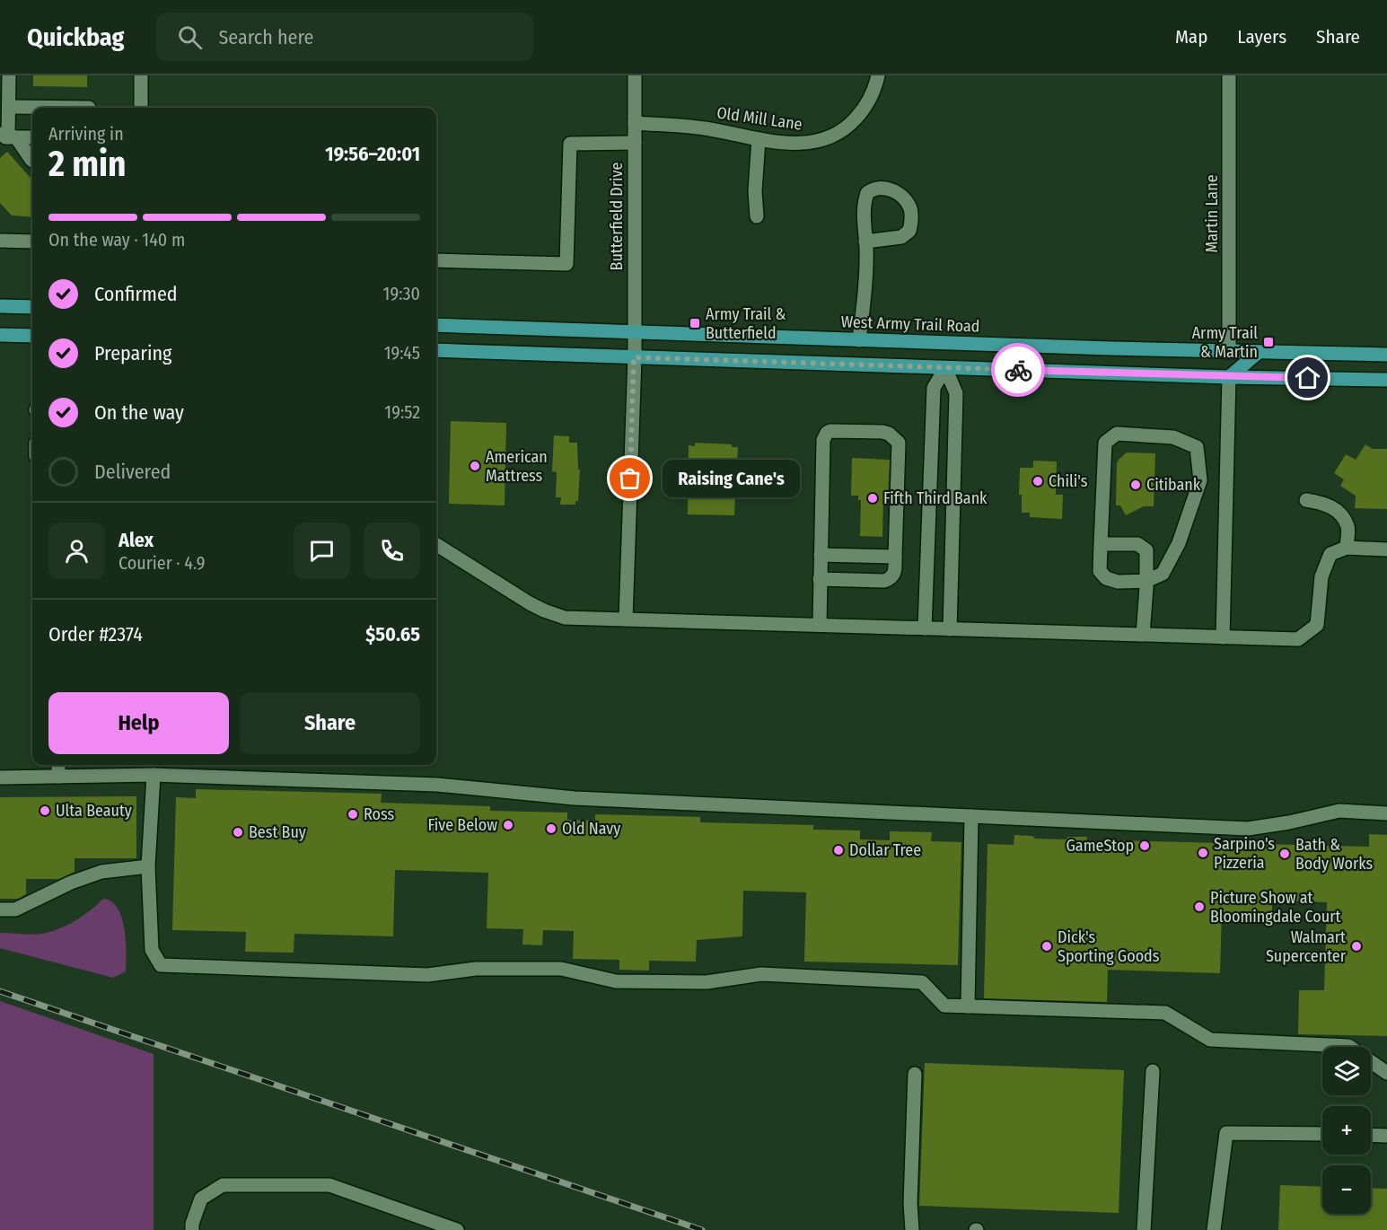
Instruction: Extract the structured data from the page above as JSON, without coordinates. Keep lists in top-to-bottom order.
{
  "streets": {
    "main road": ["West Army Trail Road"],
    "street": ["Old Mill Lane", "Martin Lane", "Butterfield Drive"]
  },
  "crossings": [
    ["Old Mill Lane", "Butterfield Drive"],
    ["Martin Lane", "West Army Trail Road"],
    ["Butterfield Drive", "West Army Trail Road"]
  ],
  "places": {
    "transit": ["Army Trail & Butterfield", "Army Trail & Martin"],
    "other": [
      "American Mattress",
      "Raising Cane's",
      "Chili's",
      "Citibank",
      "Fifth Third Bank",
      "Ulta Beauty",
      "Ross",
      "Five Below",
      "Old Navy",
      "Best Buy",
      "GameStop",
      "Dollar Tree",
      "Sarpino's Pizzeria",
      "Bath & Body Works",
      "Picture Show at Bloomingdale Court",
      "Dick's Sporting Goods",
      "Walmart Supercenter"
    ]
  },
  "page": {
    "header": "Quickbag",
    "search": "Search here",
    "nav": ["Map", "Layers", "Share"],
    "heading": ["2 min", "Arriving in", "19:56–20:01"],
    "panel": [
      "Alex",
      "Courier · 4.9",
      "Order #2374",
      "$50.65"
    ],
    "bar": "On the way · 140 m",
    "list": [
      ["Confirmed", "19:30"],
      ["Preparing", "19:45"],
      ["On the way", "19:52"],
      "Delivered"
    ],
    "bubble": "Raising Cane's",
    "buttons": ["Help", "Share"],
    "map_buttons": ["+", "−"]
  }
}
